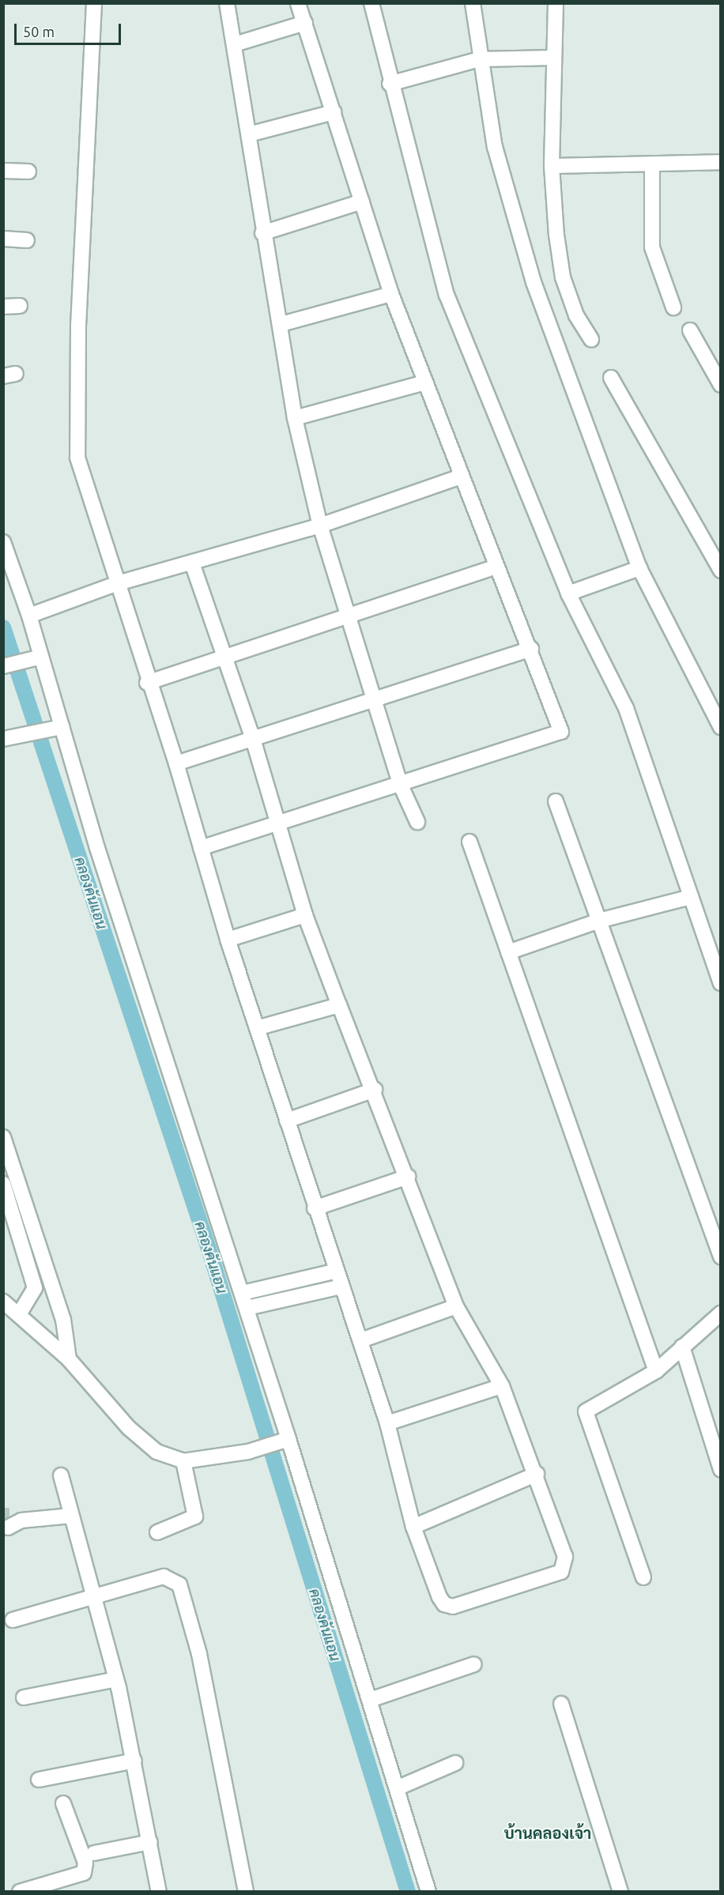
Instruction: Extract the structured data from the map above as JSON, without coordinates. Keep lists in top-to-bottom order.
{
  "districts": ["บ้านคลองเจ้า"],
  "water": ["คลองคันแอน"],
  "scale_bar": "50 m"
}
